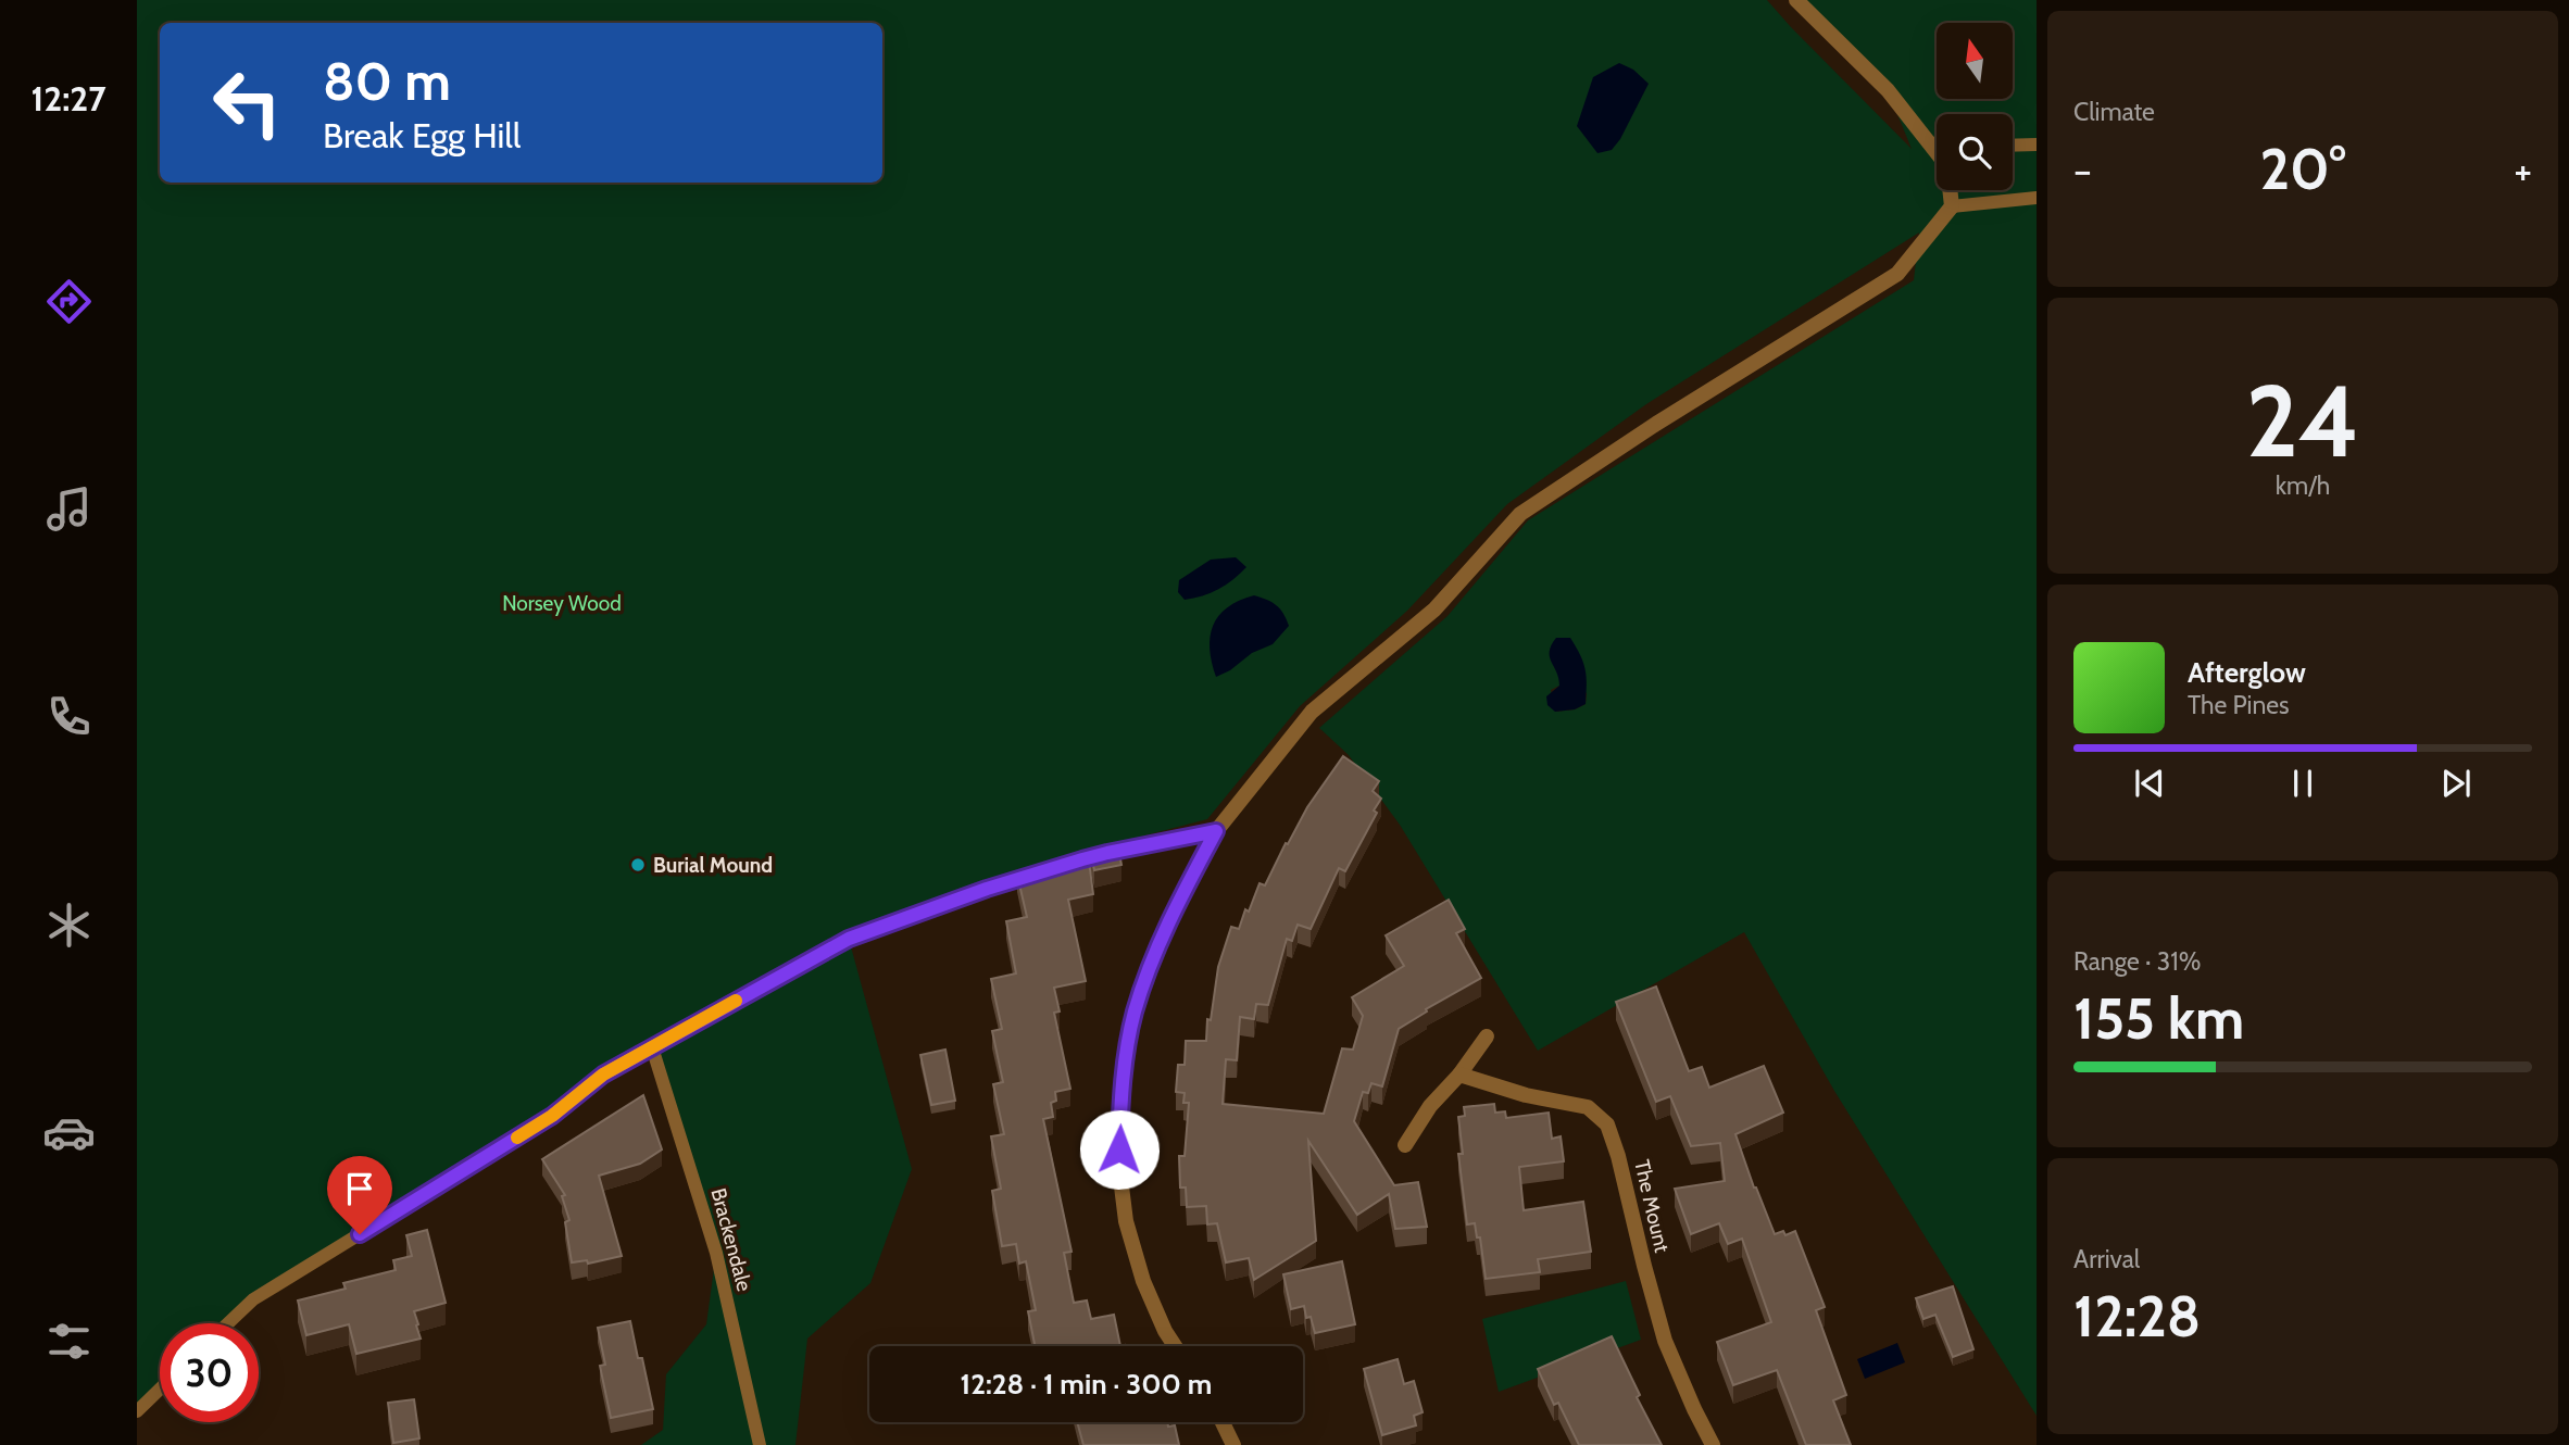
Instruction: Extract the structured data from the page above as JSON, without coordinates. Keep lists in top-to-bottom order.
{
  "streets": {
    "street": ["The Mount"],
    "lane": ["Brackendale"]
  },
  "parks": ["Norsey Wood"],
  "places": ["Burial Mound"],
  "north": "top",
  "page": {
    "tabs": "12:27",
    "tile": [
      "Climate",
      ["24", "km/h"],
      ["Range · 31%", "155 km"],
      ["Arrival", "12:28"]
    ],
    "turn": ["80 m", "Break Egg Hill"],
    "heat": ["−", "20°", "+"],
    "song": ["Afterglow", "The Pines"],
    "limit": "30",
    "trip": "12:28 · 1 min · 300 m"
  }
}
